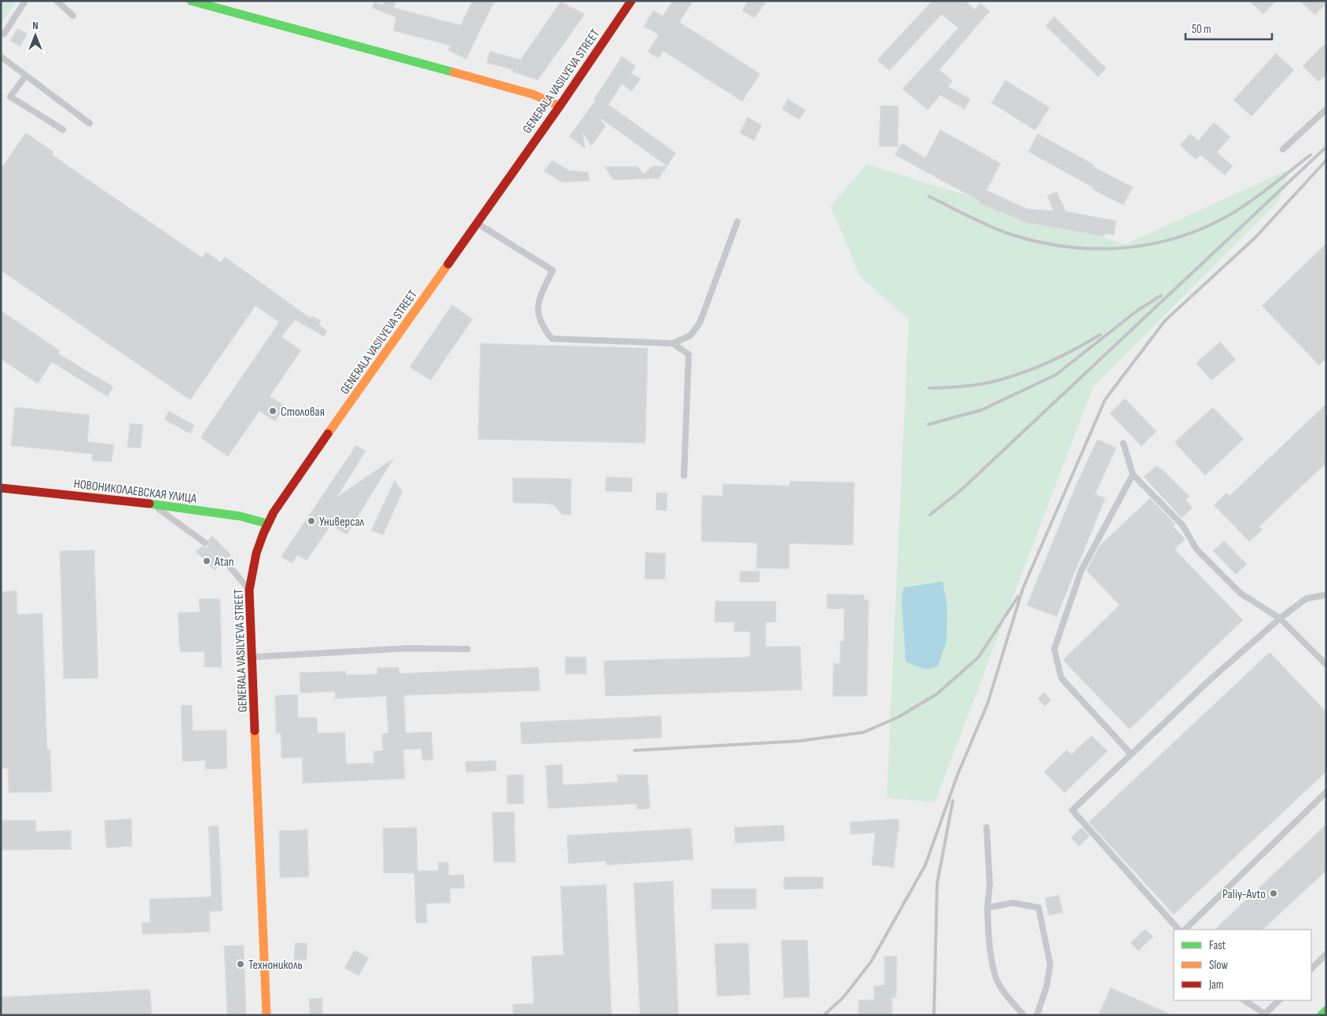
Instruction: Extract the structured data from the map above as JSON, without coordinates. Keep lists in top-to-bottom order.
{
  "streets": {
    "main road": ["GENERALA VASILYEVA STREET", "НОВОНИКОЛАЕВСКАЯ УЛИЦА"]
  },
  "crossings": [
    ["GENERALA VASILYEVA STREET", "НОВОНИКОЛАЕВСКАЯ УЛИЦА"]
  ],
  "places": [
    "Столовая",
    "Универсал",
    "Atan",
    "Paliy-Avto",
    "Технониколь"
  ],
  "legend": ["Fast", "Slow", "Jam"],
  "scale_bar": "50 m",
  "north": "top"
}
